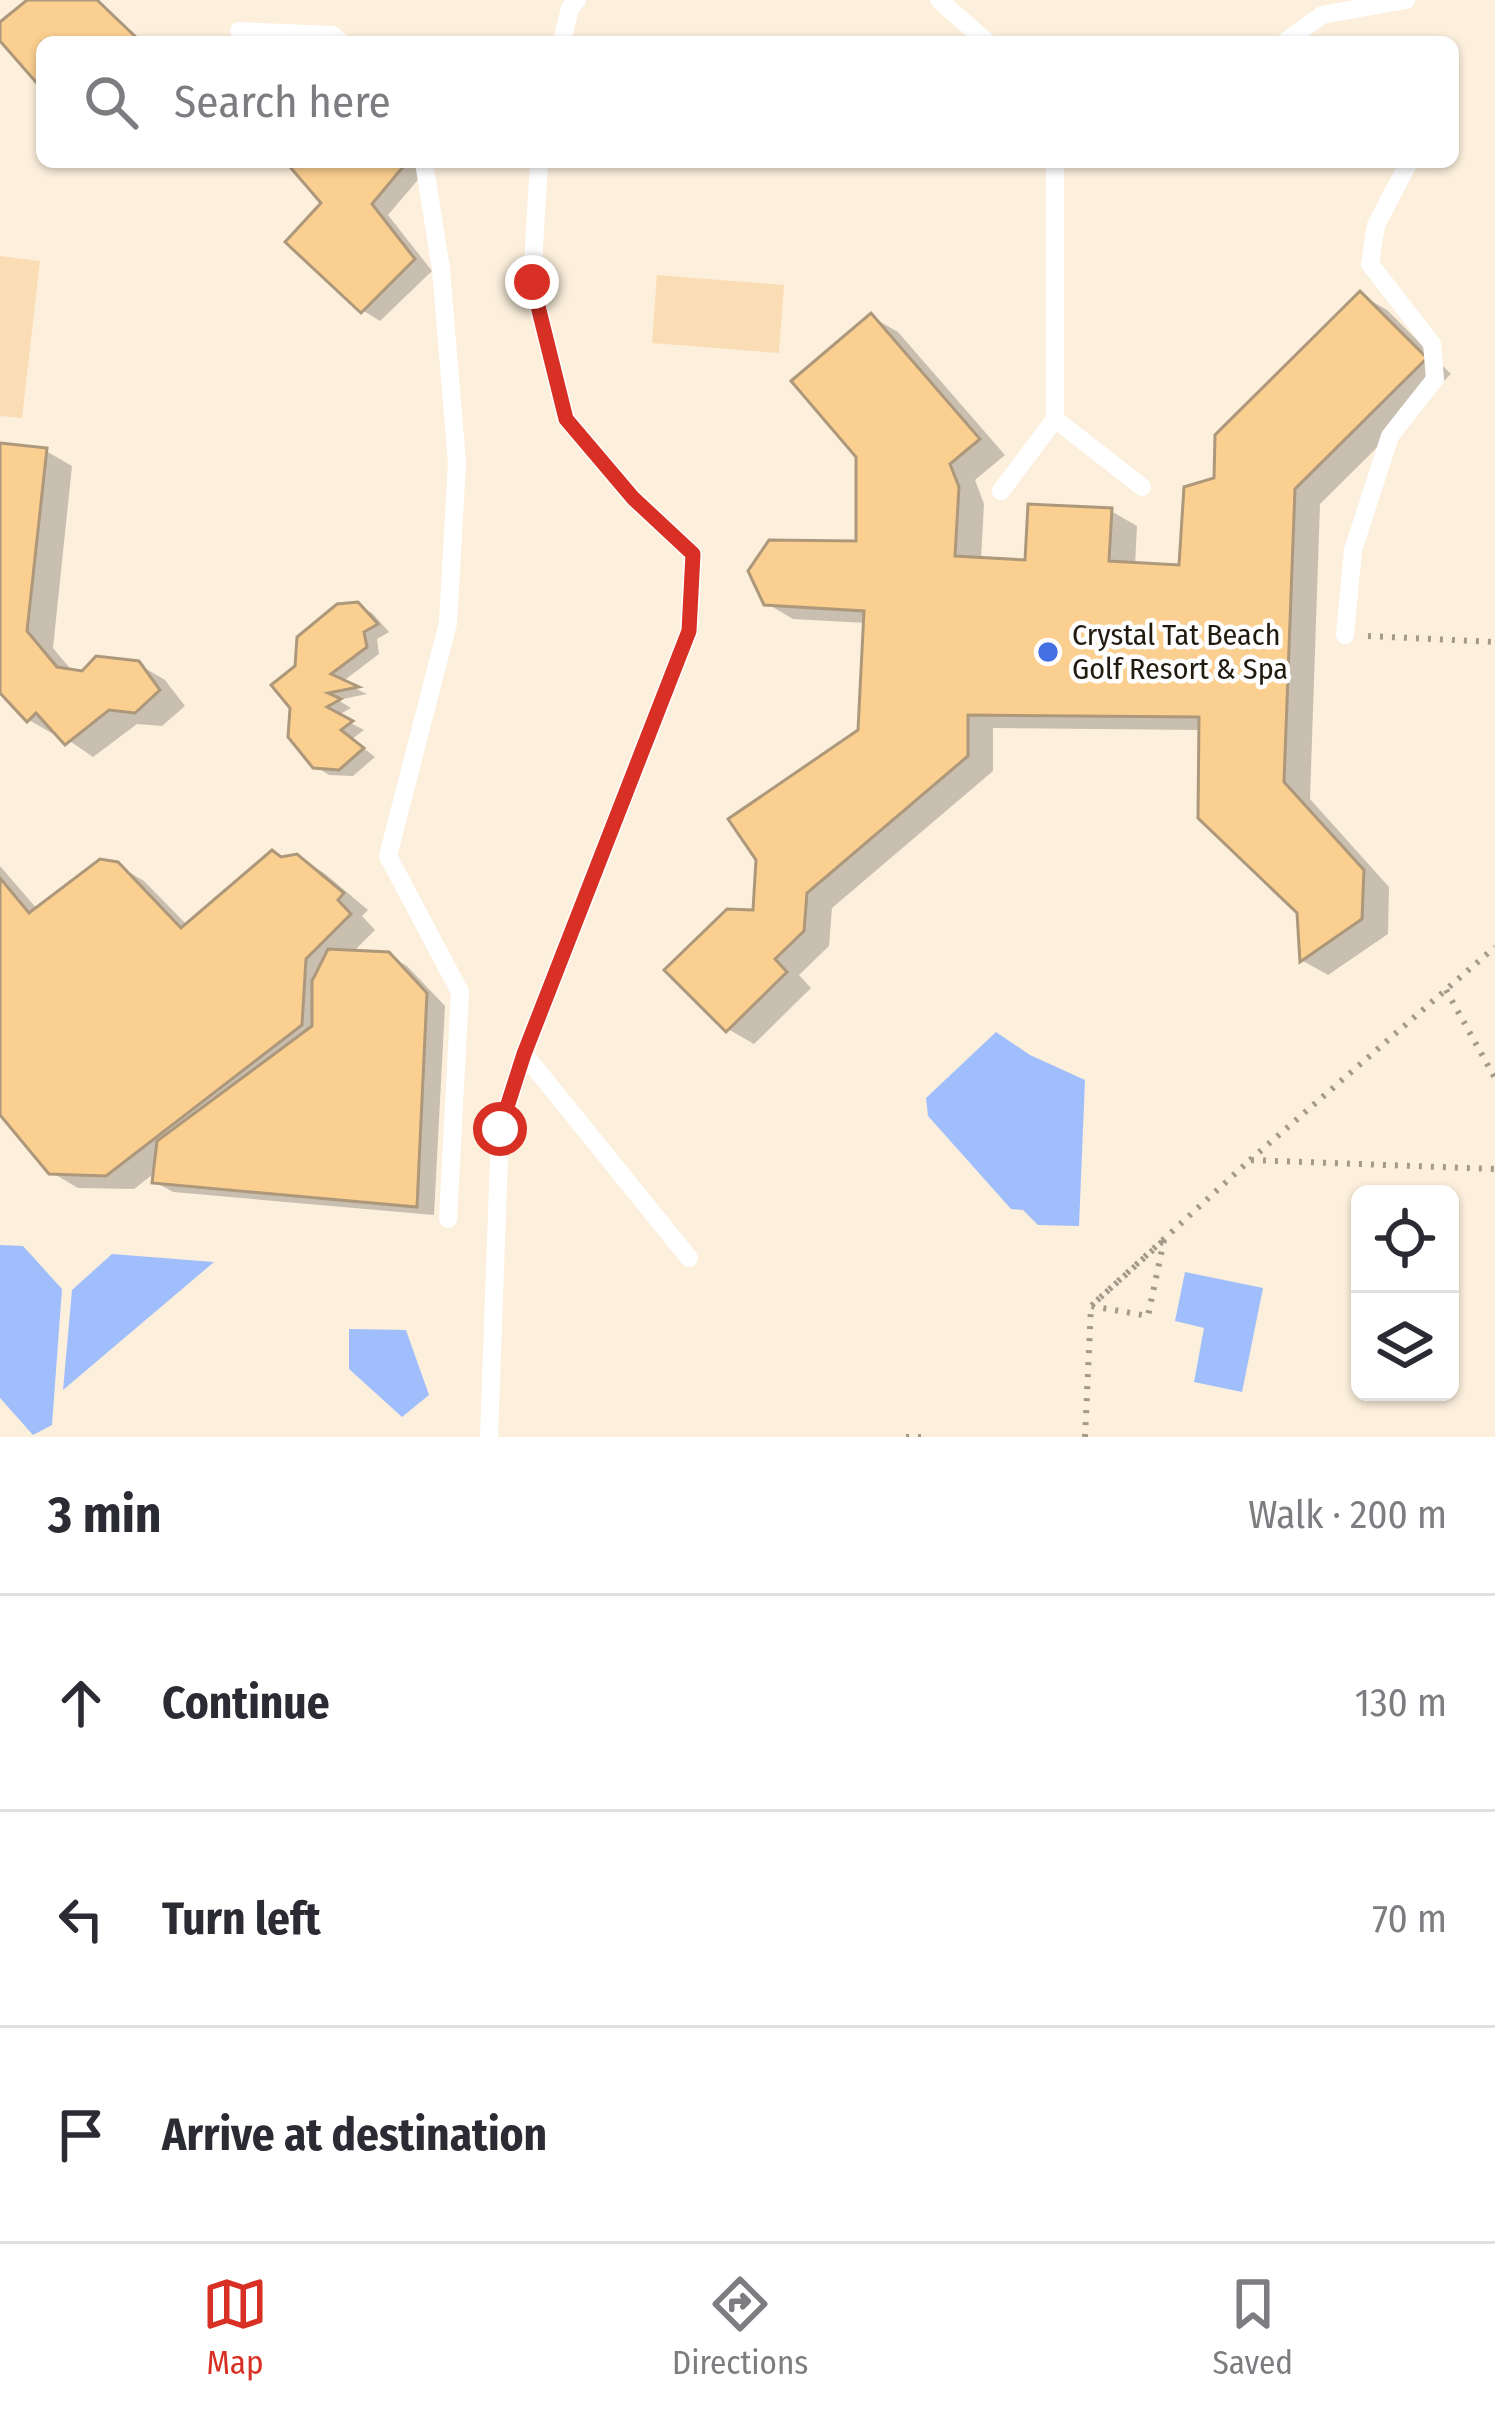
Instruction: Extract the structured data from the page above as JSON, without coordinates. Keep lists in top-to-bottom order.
{
  "places": ["Crystal Tat Beach Golf Resort & Spa"],
  "page": {
    "search": "Search here",
    "heading": ["3 min", "Walk · 200 m"],
    "list": [
      ["Continue", "130 m"],
      ["Turn left", "70 m"],
      "Arrive at destination"
    ],
    "nav": ["Map", "Directions", "Saved"]
  }
}
